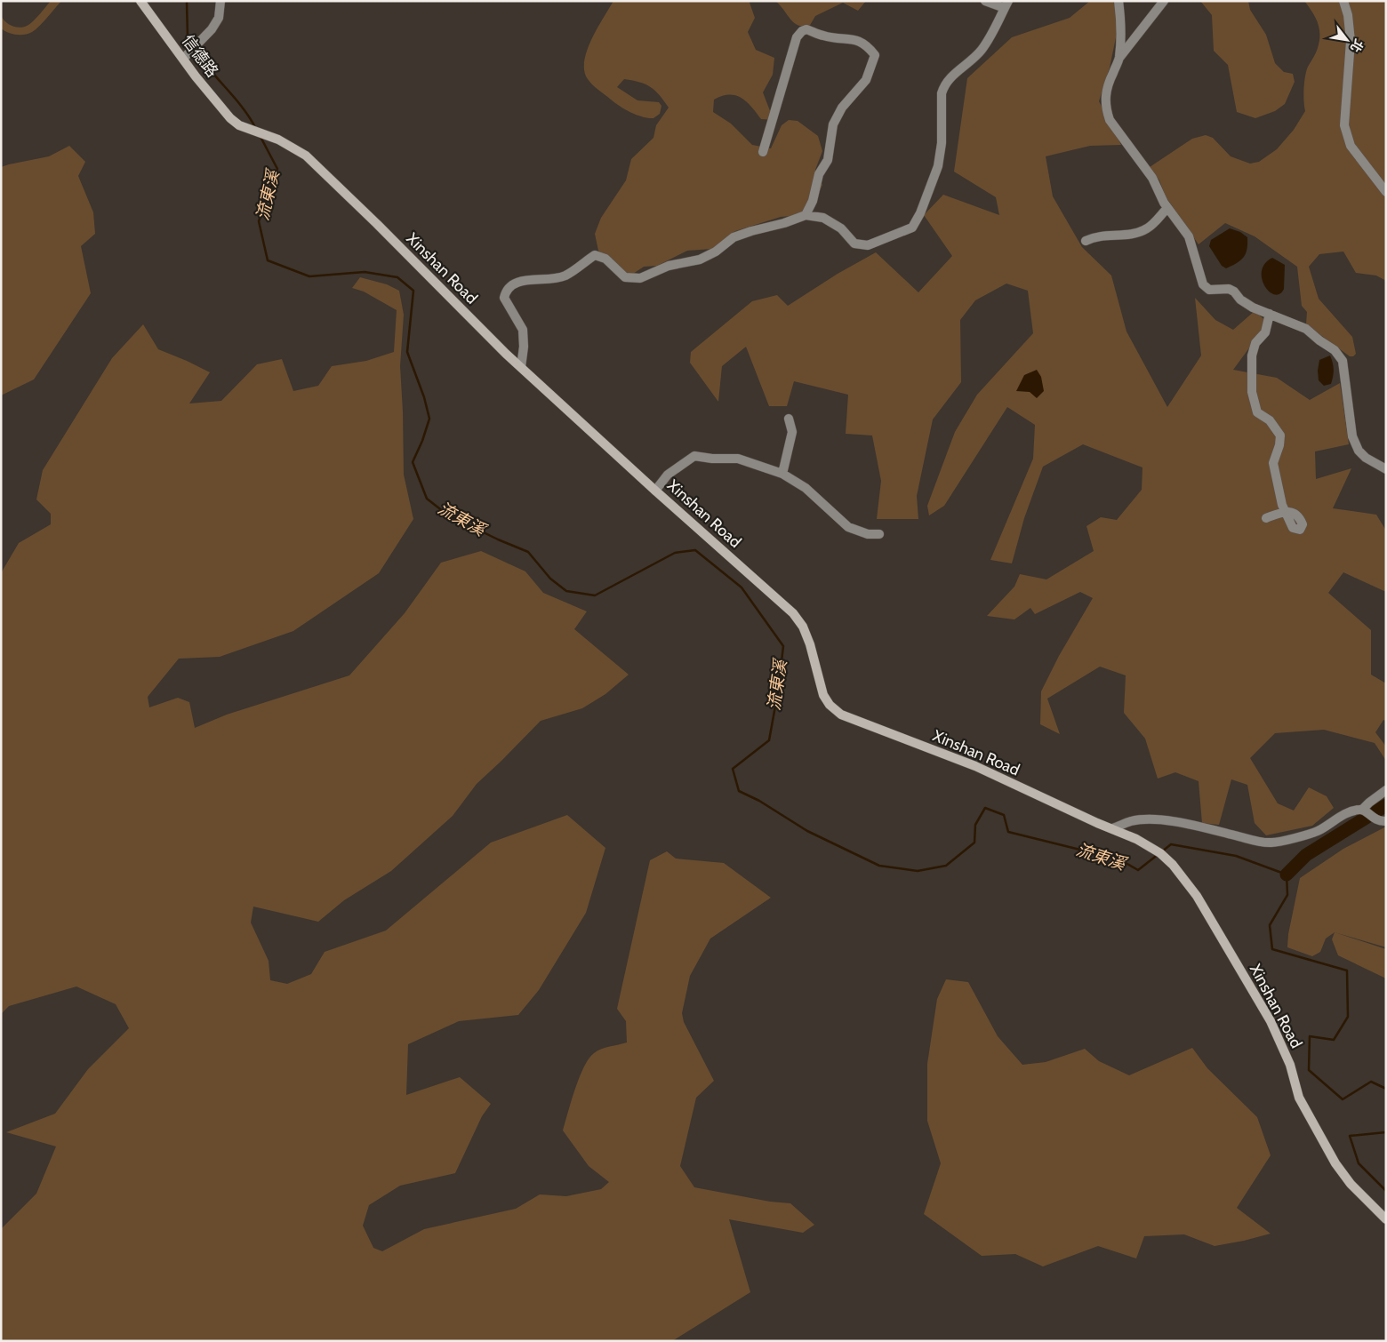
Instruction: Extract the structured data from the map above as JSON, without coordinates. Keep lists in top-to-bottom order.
{
  "streets": {
    "street": ["信德路", "Xinshan Road"]
  },
  "crossings": [
    ["信德路", "Xinshan Road"]
  ],
  "water": ["流東溪"],
  "north": "bottom right"
}
